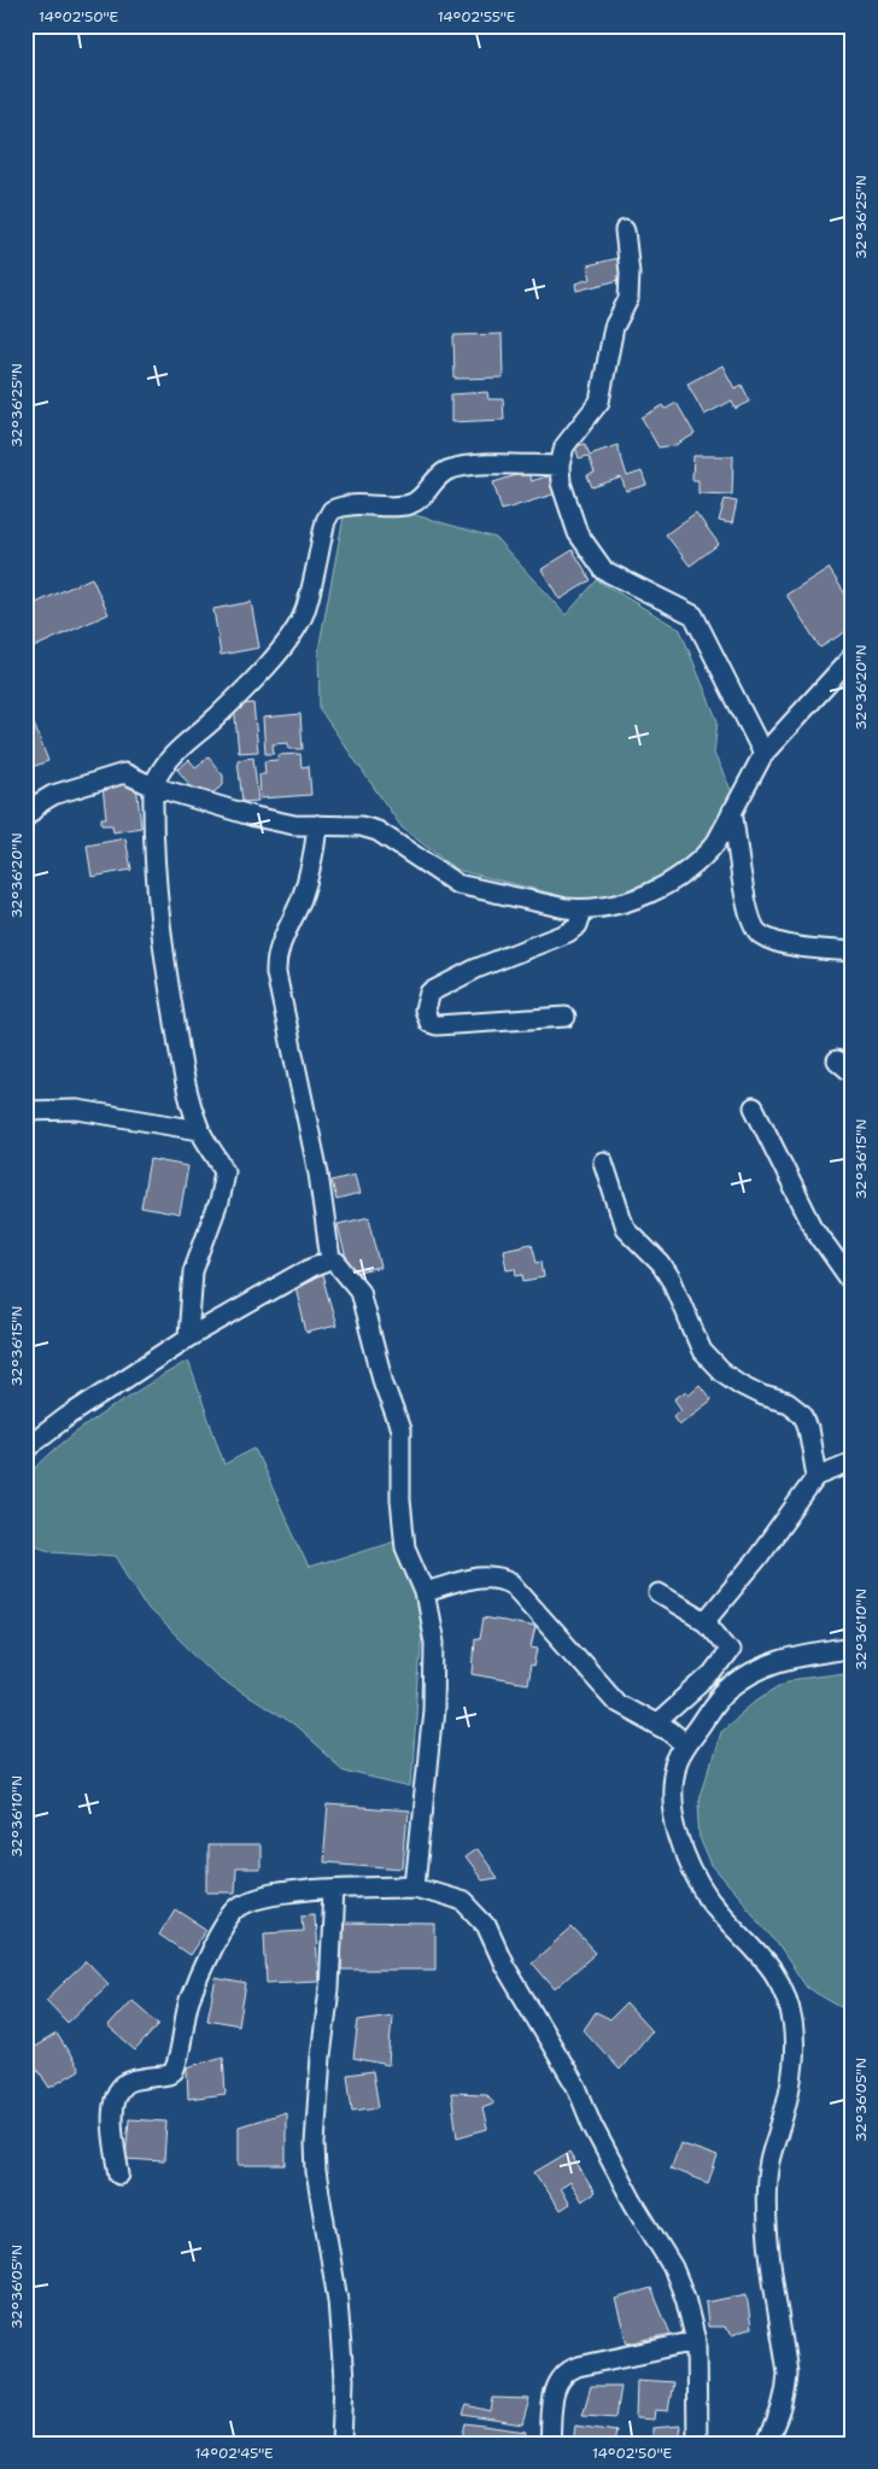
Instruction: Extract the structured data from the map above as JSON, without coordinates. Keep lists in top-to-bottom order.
{
  "coordinates": [
    "14°02'50\"E",
    "14°02'55\"E",
    "32°36'25\"N",
    "32°36'20\"N",
    "32°36'15\"N",
    "32°36'10\"N",
    "32°36'05\"N",
    "14°02'45\"E"
  ]
}
